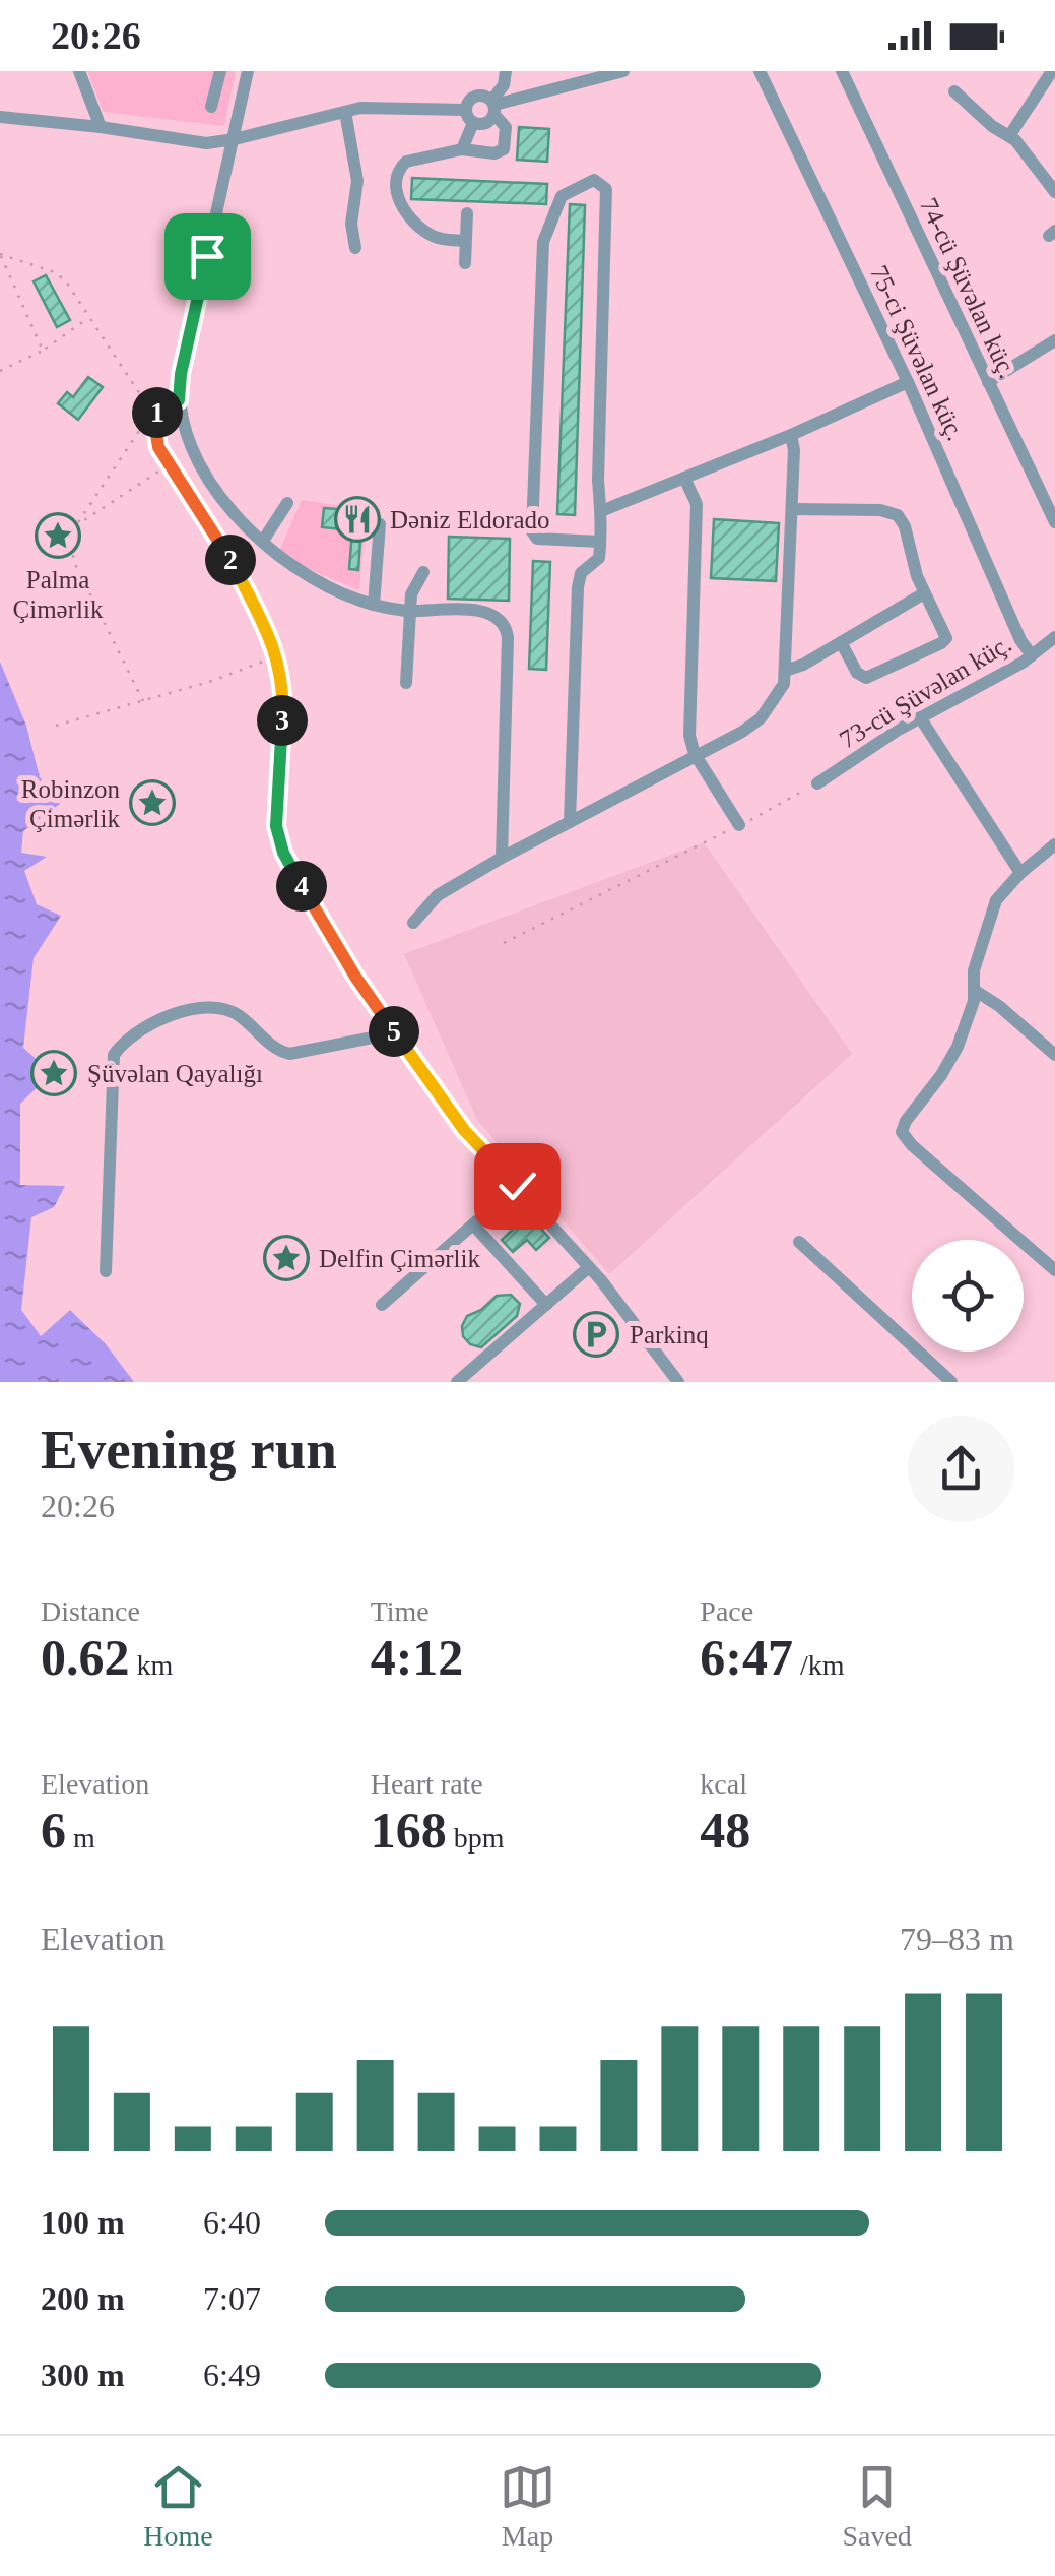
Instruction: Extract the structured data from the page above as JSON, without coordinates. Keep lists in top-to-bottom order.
{
  "streets": {
    "street": ["74-cü Şüvəlan küç.", "75-ci Şüvəlan küç.", "73-cü Şüvəlan küç."]
  },
  "crossings": [
    ["75-ci Şüvəlan küç.", "73-cü Şüvəlan küç."]
  ],
  "places": {
    "restaurant": ["Dəniz Eldorado"],
    "place": [
      "Palma Çimərlik",
      "Robinzon Çimərlik",
      "Şüvəlan Qayalığı",
      "Delfin Çimərlik"
    ],
    "parking": ["Parkinq"]
  },
  "page": {
    "status": "20:26",
    "pins": [
      "1",
      "2",
      "3",
      "4",
      "5"
    ],
    "heading": ["Evening run", "20:26"],
    "stats": [
      ["Distance", "0.62 km"],
      ["Time", "4:12"],
      ["Pace", "6:47 /km"],
      ["Elevation", "6 m"],
      ["Heart rate", "168 bpm"],
      ["kcal", "48"]
    ],
    "chart": ["Elevation", "79–83 m"],
    "list": [
      {
        "name": "100 m",
        "note": "6:40"
      },
      {
        "name": "200 m",
        "note": "7:07"
      },
      {
        "name": "300 m",
        "note": "6:49"
      }
    ],
    "tabs": ["Home", "Map", "Saved"]
  }
}
